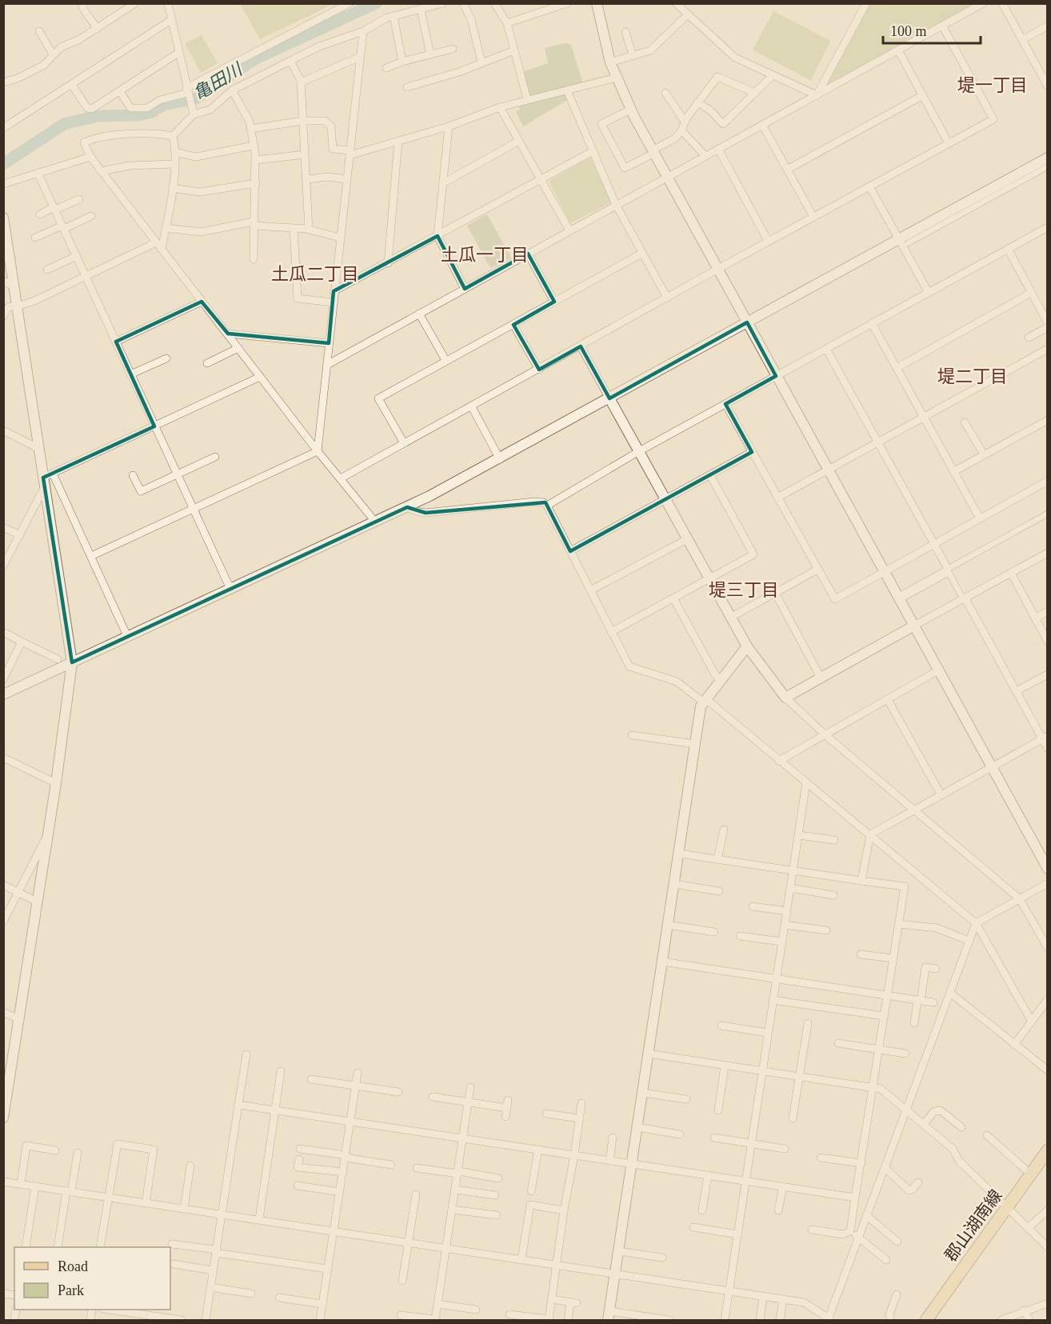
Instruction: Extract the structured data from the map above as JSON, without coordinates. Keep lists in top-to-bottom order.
{
  "streets": {
    "main road": ["郡山湖南線"]
  },
  "districts": [
    "堤一丁目",
    "土瓜一丁目",
    "土瓜二丁目",
    "堤二丁目",
    "堤三丁目"
  ],
  "water": ["亀田川"],
  "legend": ["Road", "Park"],
  "scale_bar": "100 m"
}
